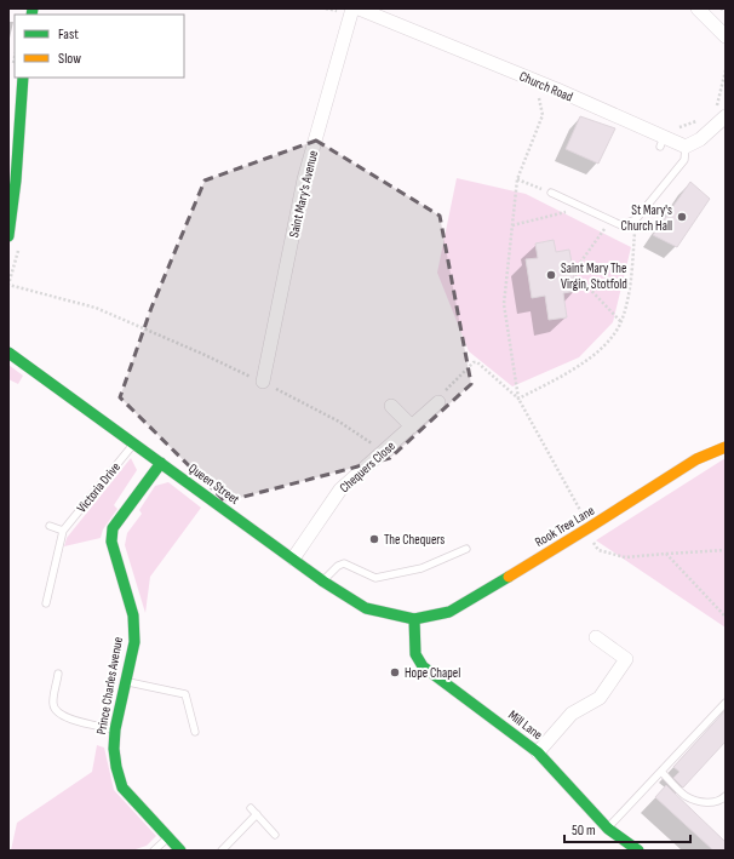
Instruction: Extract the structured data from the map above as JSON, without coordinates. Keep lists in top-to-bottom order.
{
  "streets": {
    "street": [
      "Church Road",
      "Saint Mary's Avenue",
      "Chequers Close",
      "Queen Street",
      "Rook Tree Lane",
      "Prince Charles Avenue",
      "Mill Lane"
    ],
    "lane": ["Victoria Drive"]
  },
  "crossings": [
    ["Chequers Close", "Queen Street"],
    ["Queen Street", "Victoria Drive"],
    ["Queen Street", "Rook Tree Lane"],
    ["Queen Street", "Prince Charles Avenue"],
    ["Queen Street", "Mill Lane"],
    ["Rook Tree Lane", "Mill Lane"]
  ],
  "places": [
    "St Mary's Church Hall",
    "Saint Mary The Virgin, Stotfold",
    "The Chequers",
    "Hope Chapel"
  ],
  "legend": ["Fast", "Slow"],
  "scale_bar": "50 m"
}
